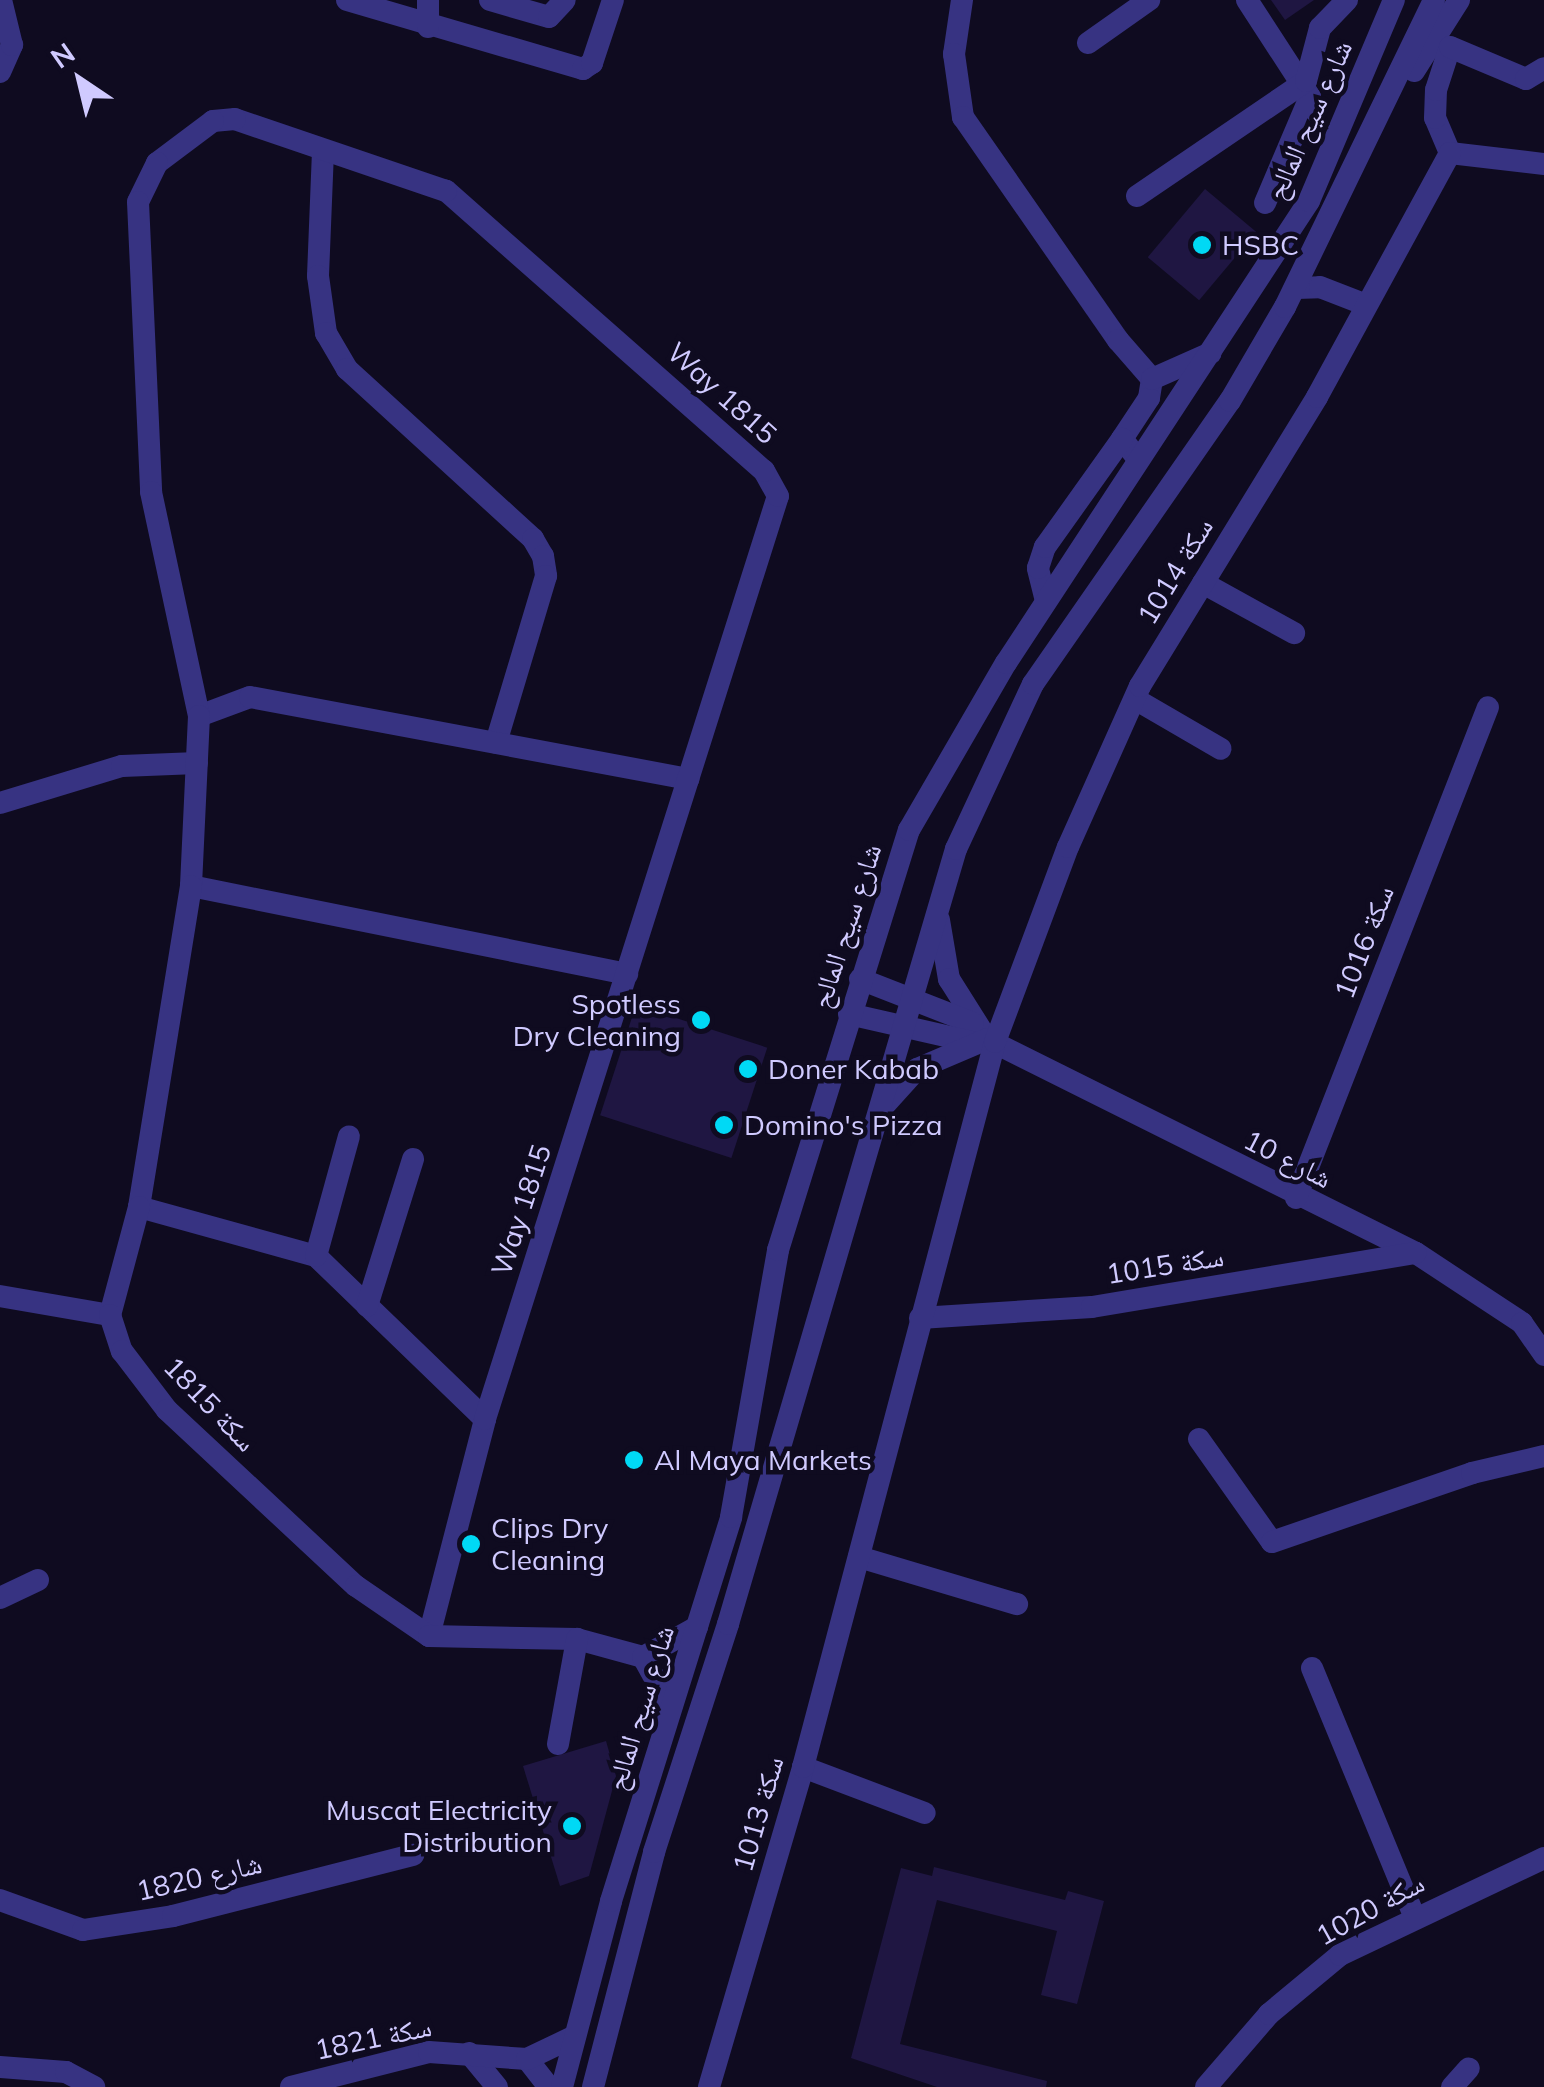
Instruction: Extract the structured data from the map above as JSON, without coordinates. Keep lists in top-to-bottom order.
{
  "streets": {
    "street": [
      "شارع سيح المالح",
      "Way 1815",
      "سكة 1014",
      "سكة 1016",
      "شارع 10",
      "سكة 1015",
      "سكة 1815",
      "سكة 1013",
      "1820 شارع",
      "سكة 1020",
      "سكة 1821"
    ]
  },
  "crossings": [
    ["Way 1815", "سكة 1815"],
    ["سكة 1014", "شارع 10"],
    ["سكة 1014", "سكة 1013"],
    ["سكة 1016", "شارع 10"],
    ["شارع 10", "سكة 1015"],
    ["شارع 10", "سكة 1013"],
    ["سكة 1015", "سكة 1013"]
  ],
  "places": [
    "HSBC",
    "Spotless Dry Cleaning",
    "Doner Kabab",
    "Domino's Pizza",
    "Al Maya Markets",
    "Clips Dry Cleaning",
    "Muscat Electricity Distribution"
  ],
  "north": "top left"
}
